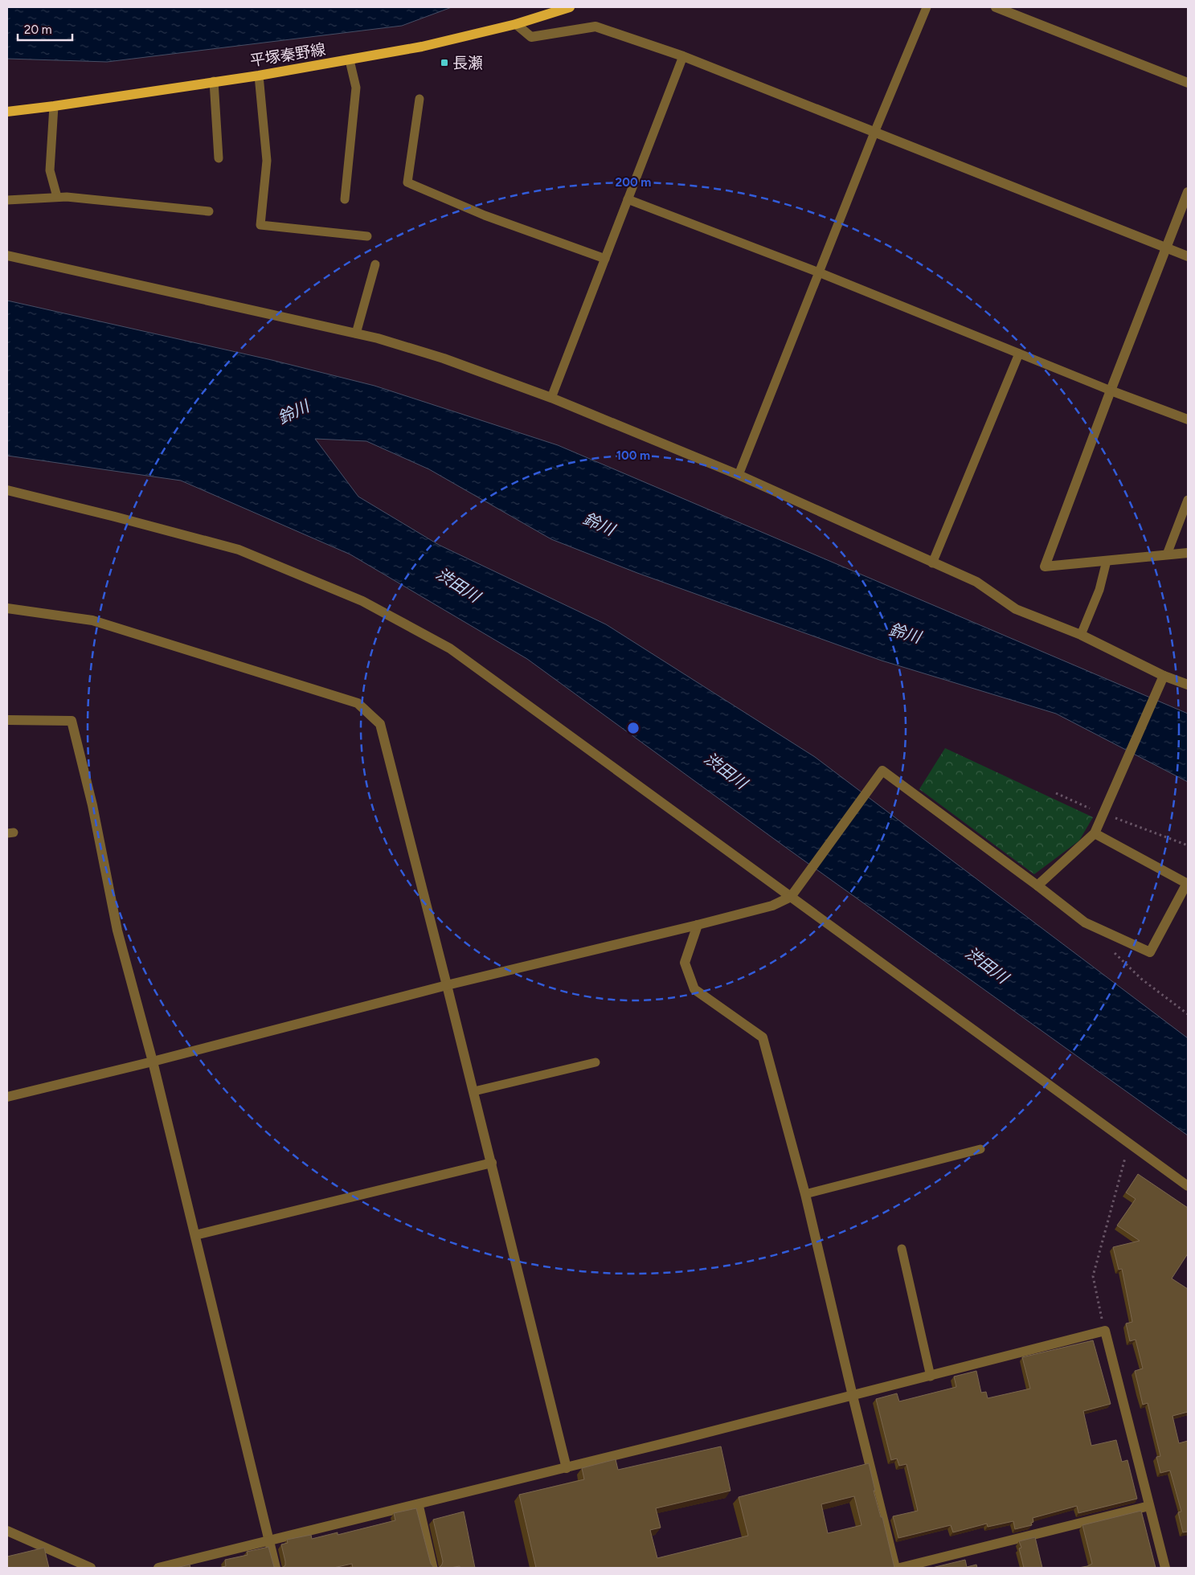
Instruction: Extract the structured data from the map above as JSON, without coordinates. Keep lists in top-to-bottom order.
{
  "streets": {
    "main road": ["平塚秦野線"]
  },
  "water": ["鈴川", "渋田川"],
  "places": {
    "transit": ["長瀬"]
  },
  "scale_bar": "20 m",
  "rings": ["200 m", "100 m"]
}
